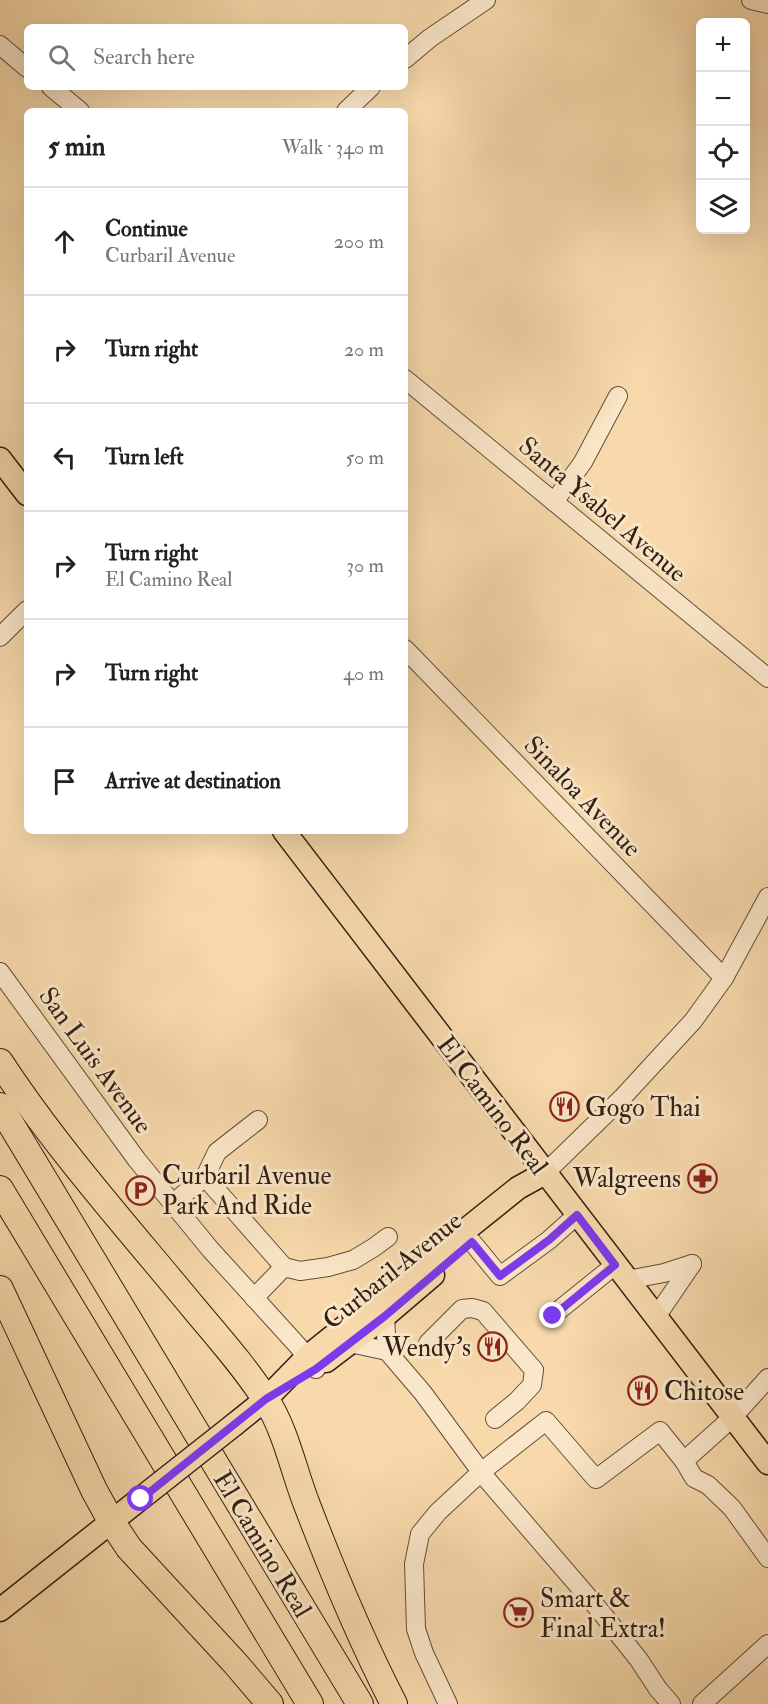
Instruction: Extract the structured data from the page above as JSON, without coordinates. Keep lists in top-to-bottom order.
{
  "streets": {
    "highway": ["El Camino Real"],
    "main road": ["Curbaril Avenue"],
    "street": ["Santa Ysabel Avenue", "Sinaloa Avenue", "San Luis Avenue"]
  },
  "crossings": [
    ["Sinaloa Avenue", "Curbaril Avenue"],
    ["San Luis Avenue", "Curbaril Avenue"],
    ["El Camino Real", "Curbaril Avenue"]
  ],
  "places": {
    "restaurant": ["Gogo Thai", "Wendy's", "Chitose"],
    "pharmacy": ["Walgreens"],
    "parking": ["Curbaril Avenue Park And Ride"],
    "supermarket": ["Smart & Final Extra!"]
  },
  "page": {
    "map_buttons": ["+", "−"],
    "search": "Search here",
    "heading": ["5 min", "Walk · 340 m"],
    "list": [
      ["Continue", "Curbaril Avenue", "200 m"],
      ["Turn right", "20 m"],
      ["Turn left", "50 m"],
      ["Turn right", "El Camino Real", "30 m"],
      ["Turn right", "40 m"],
      "Arrive at destination"
    ]
  }
}
